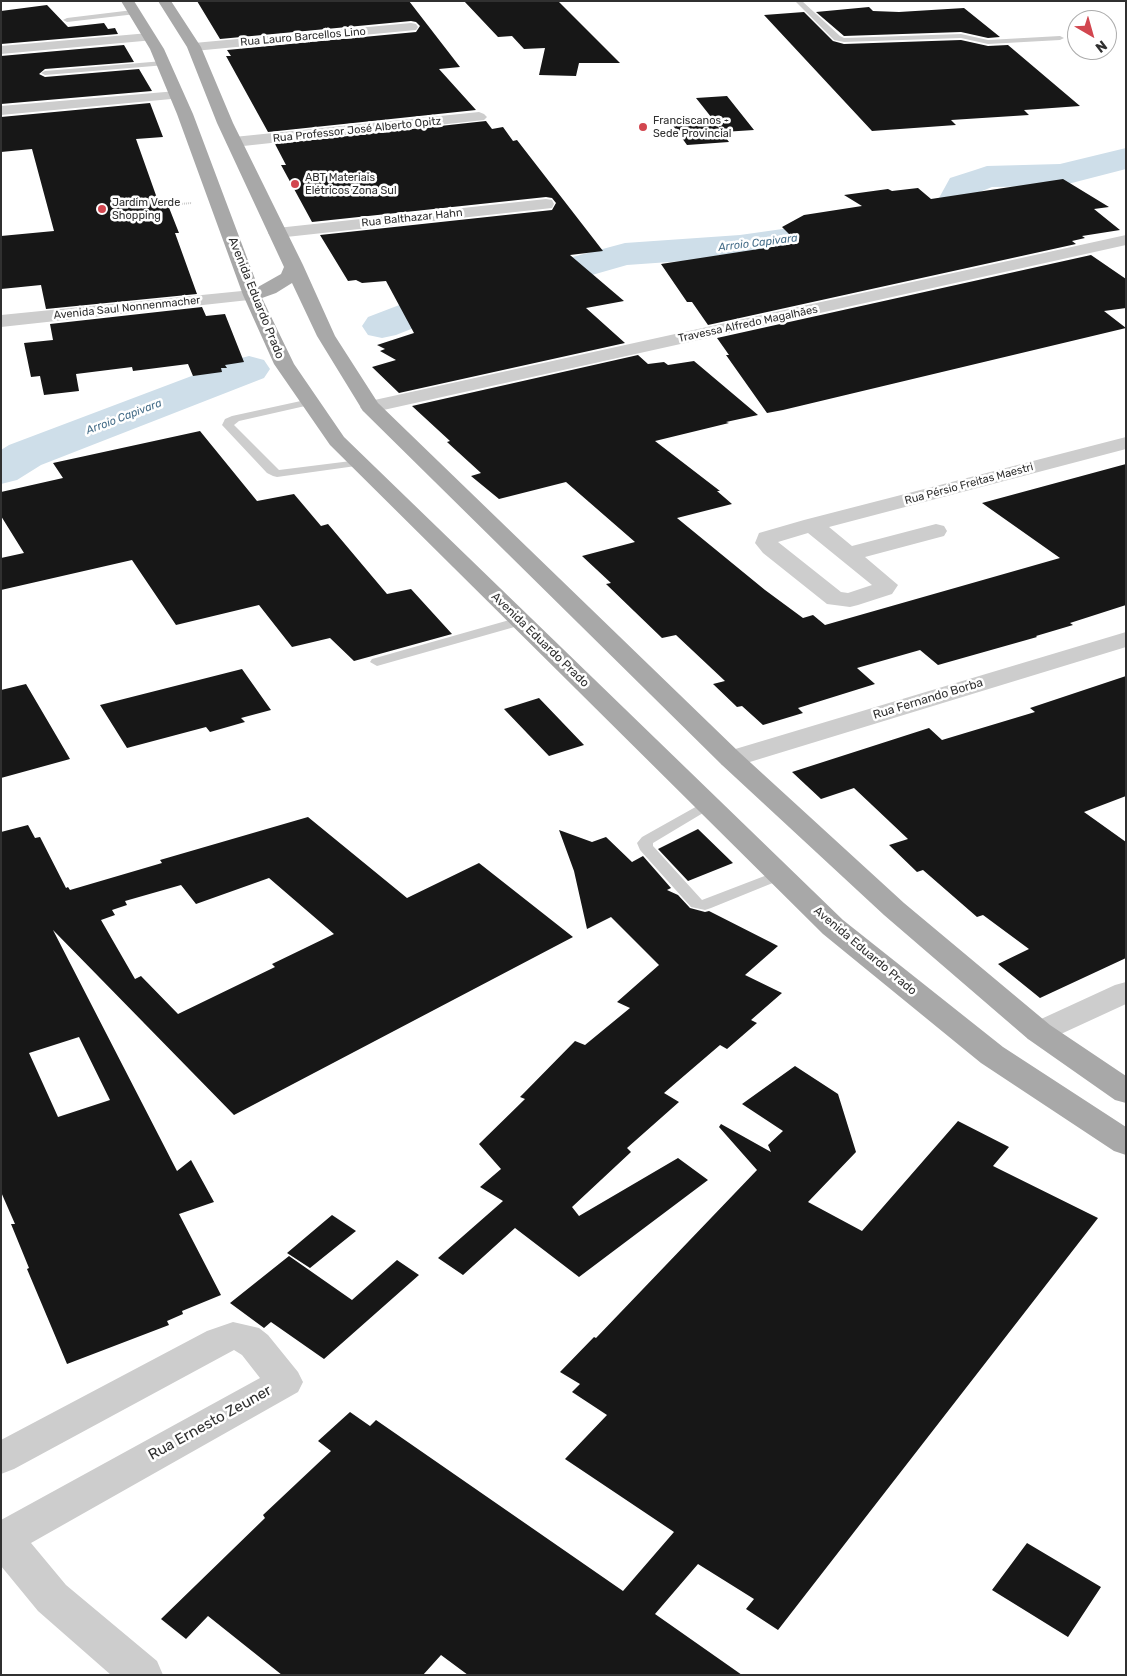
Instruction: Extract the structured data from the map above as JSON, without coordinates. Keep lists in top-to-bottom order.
{
  "streets": {
    "main road": ["Avenida Eduardo Prado"],
    "street": [
      "Rua Lauro Barcellos Lino",
      "Rua Professor José Alberto Opitz",
      "Rua Balthazar Hahn",
      "Avenida Saul Nonnenmacher",
      "Travessa Alfredo Magalhães",
      "Rua Pérsio Freitas Maestri",
      "Rua Fernando Borba",
      "Rua Ernesto Zeuner"
    ]
  },
  "crossings": [
    ["Avenida Eduardo Prado", "Avenida Saul Nonnenmacher"]
  ],
  "water": ["Arroio Capivara"],
  "places": ["Franciscanos - Sede Provincial", "ABT Materiais Elétricos Zona Sul", "Jardim Verde Shopping"],
  "north": "bottom right"
}
